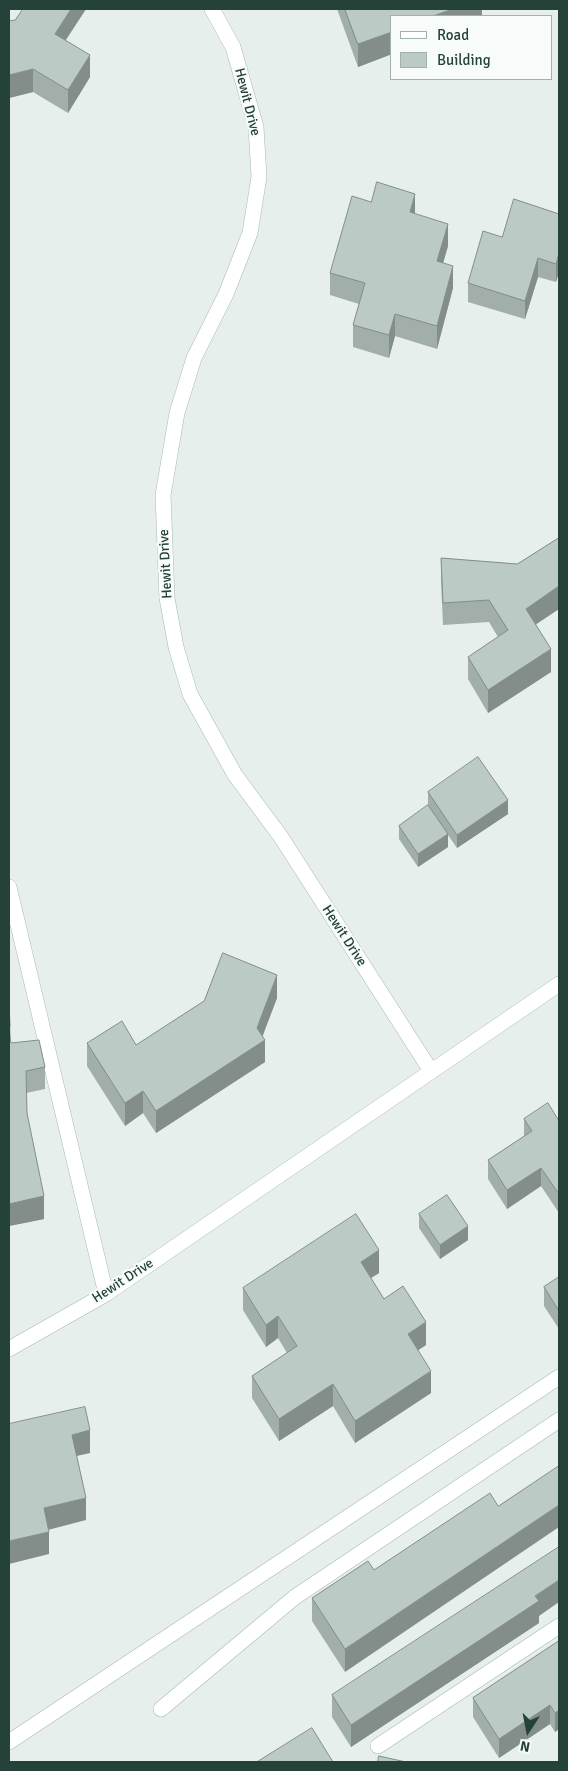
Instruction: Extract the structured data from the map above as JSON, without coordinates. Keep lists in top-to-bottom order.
{
  "streets": {
    "street": ["Hewit Drive"]
  },
  "legend": ["Road", "Building"],
  "north": "bottom"
}
